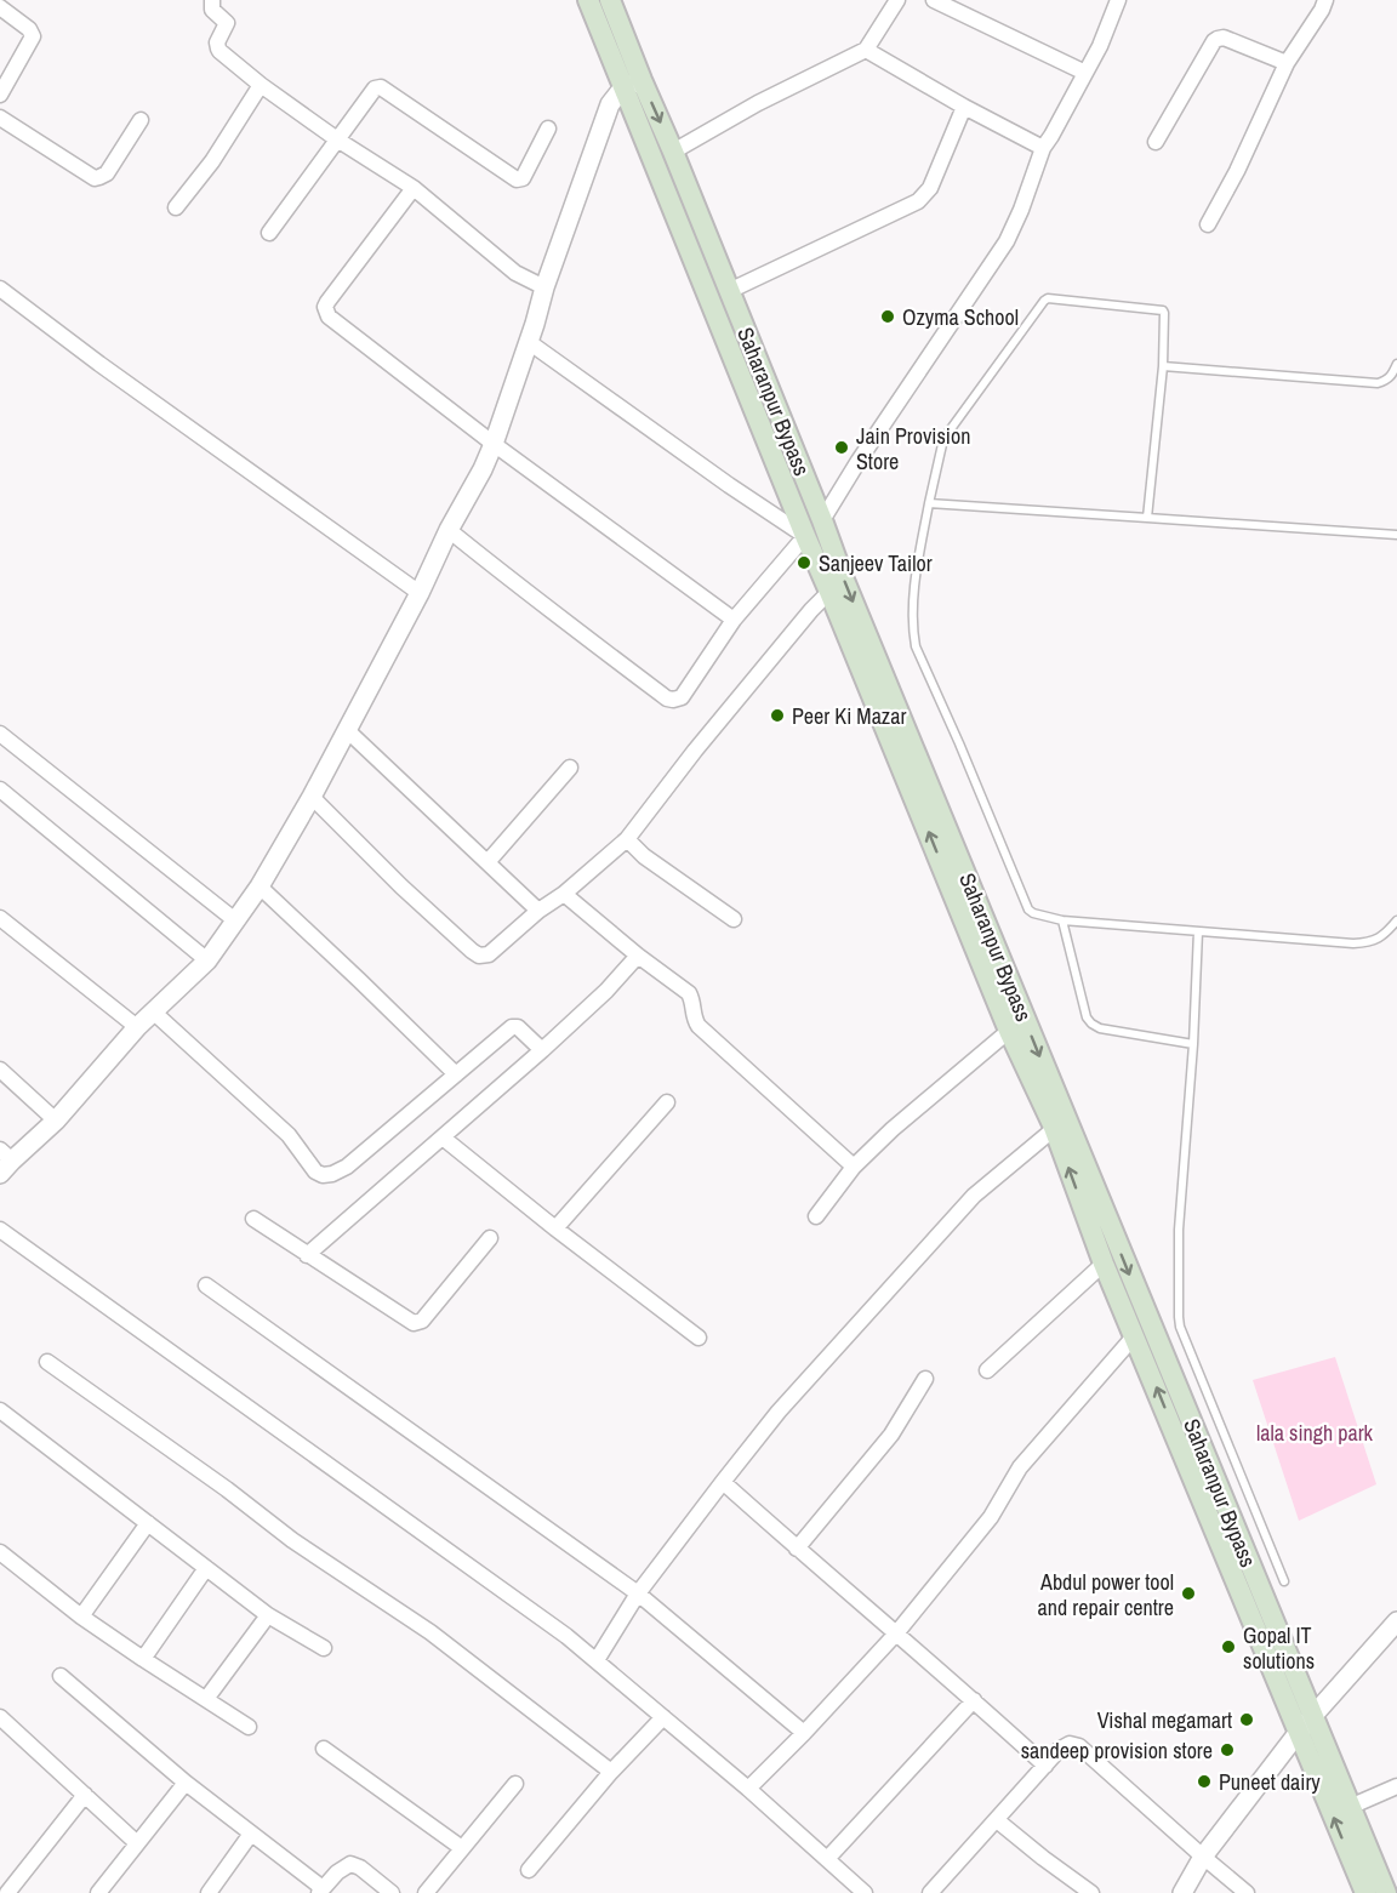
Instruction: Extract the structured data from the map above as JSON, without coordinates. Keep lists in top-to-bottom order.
{
  "streets": {
    "main road": ["Saharanpur Bypass"]
  },
  "parks": ["lala singh park"],
  "places": [
    "Ozyma School",
    "Jain Provision Store",
    "Sanjeev Tailor",
    "Peer Ki Mazar",
    "Abdul power tool and repair centre",
    "Gopal IT solutions",
    "Vishal megamart",
    "sandeep provision store",
    "Puneet dairy"
  ]
}
